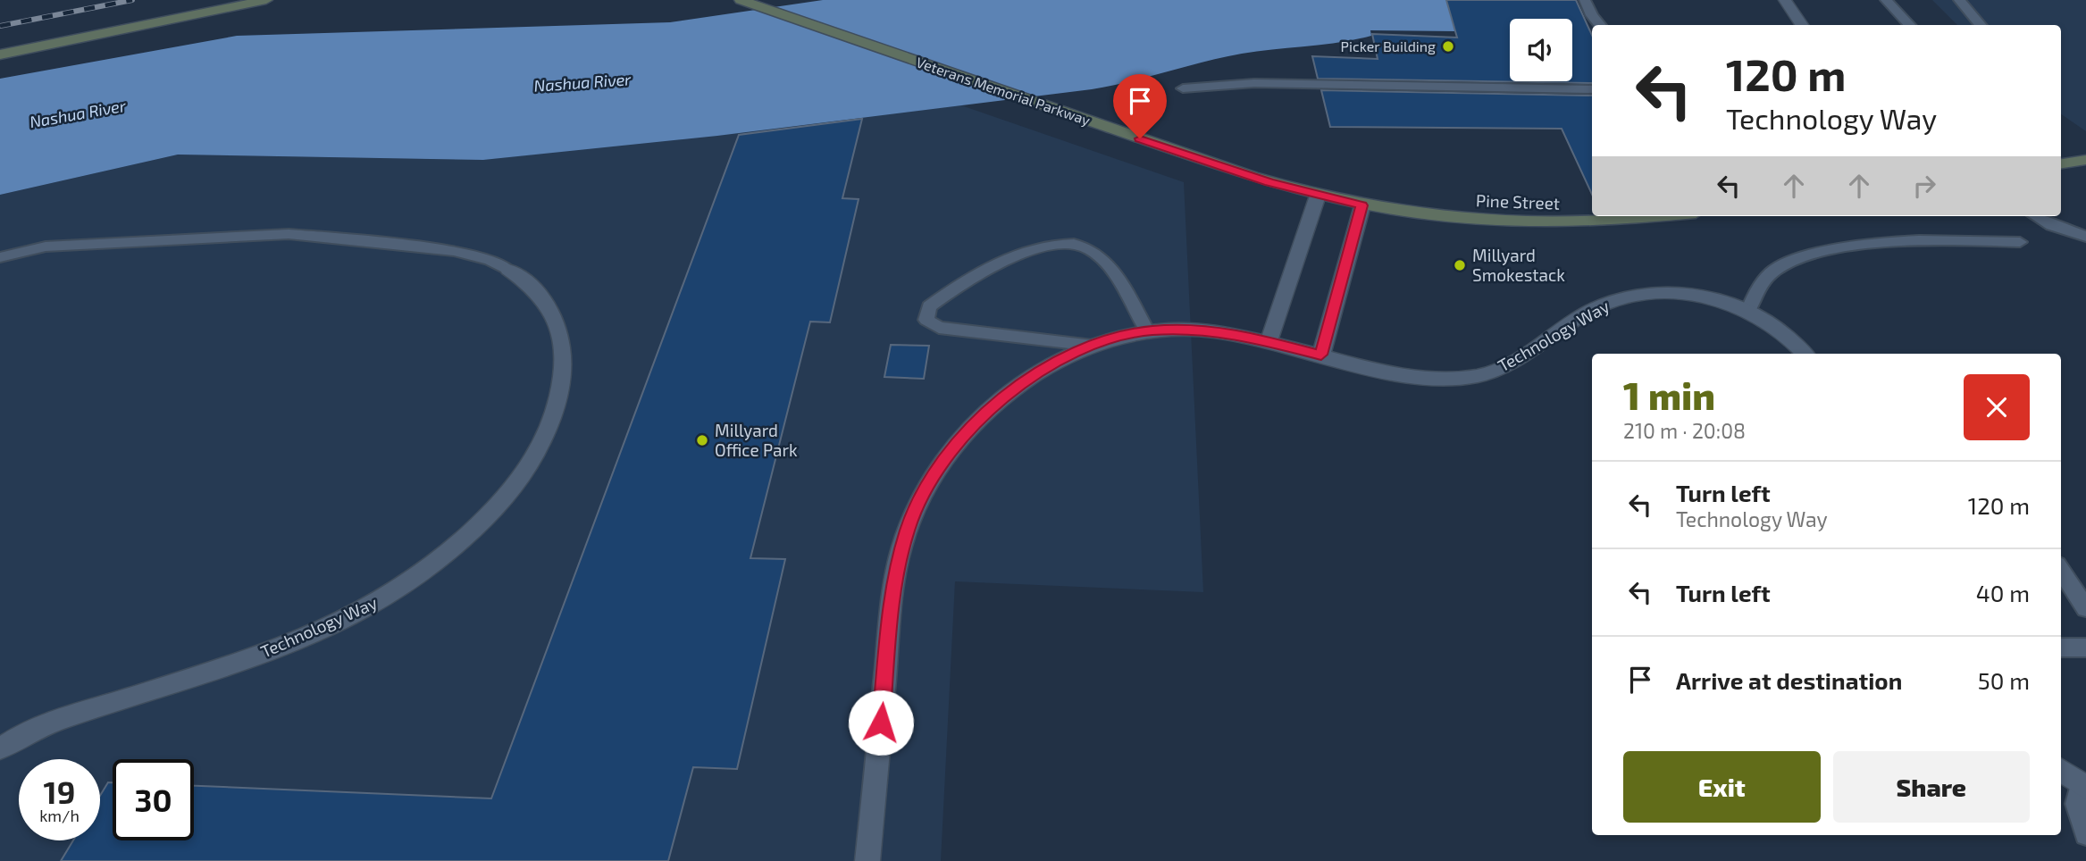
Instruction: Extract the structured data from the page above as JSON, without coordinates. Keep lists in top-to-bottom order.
{
  "streets": {
    "main road": ["Veterans Memorial Parkway", "Pine Street"],
    "street": ["Technology Way"]
  },
  "crossings": [
    ["Veterans Memorial Parkway", "Pine Street"]
  ],
  "water": ["Nashua River"],
  "places": ["Picker Building", "Millyard Smokestack", "Millyard Office Park"],
  "page": {
    "turn": ["120 m", "Technology Way"],
    "heading": ["1 min", "210 m · 20:08"],
    "list": [
      {
        "name": "Turn left",
        "note": "Technology Way",
        "value": "120 m"
      },
      {
        "name": "Turn left",
        "value": "40 m"
      },
      {
        "name": "Arrive at destination",
        "value": "50 m"
      }
    ],
    "buttons": ["Exit", "Share"],
    "speed": "19 km/h",
    "limit": "30"
  }
}
